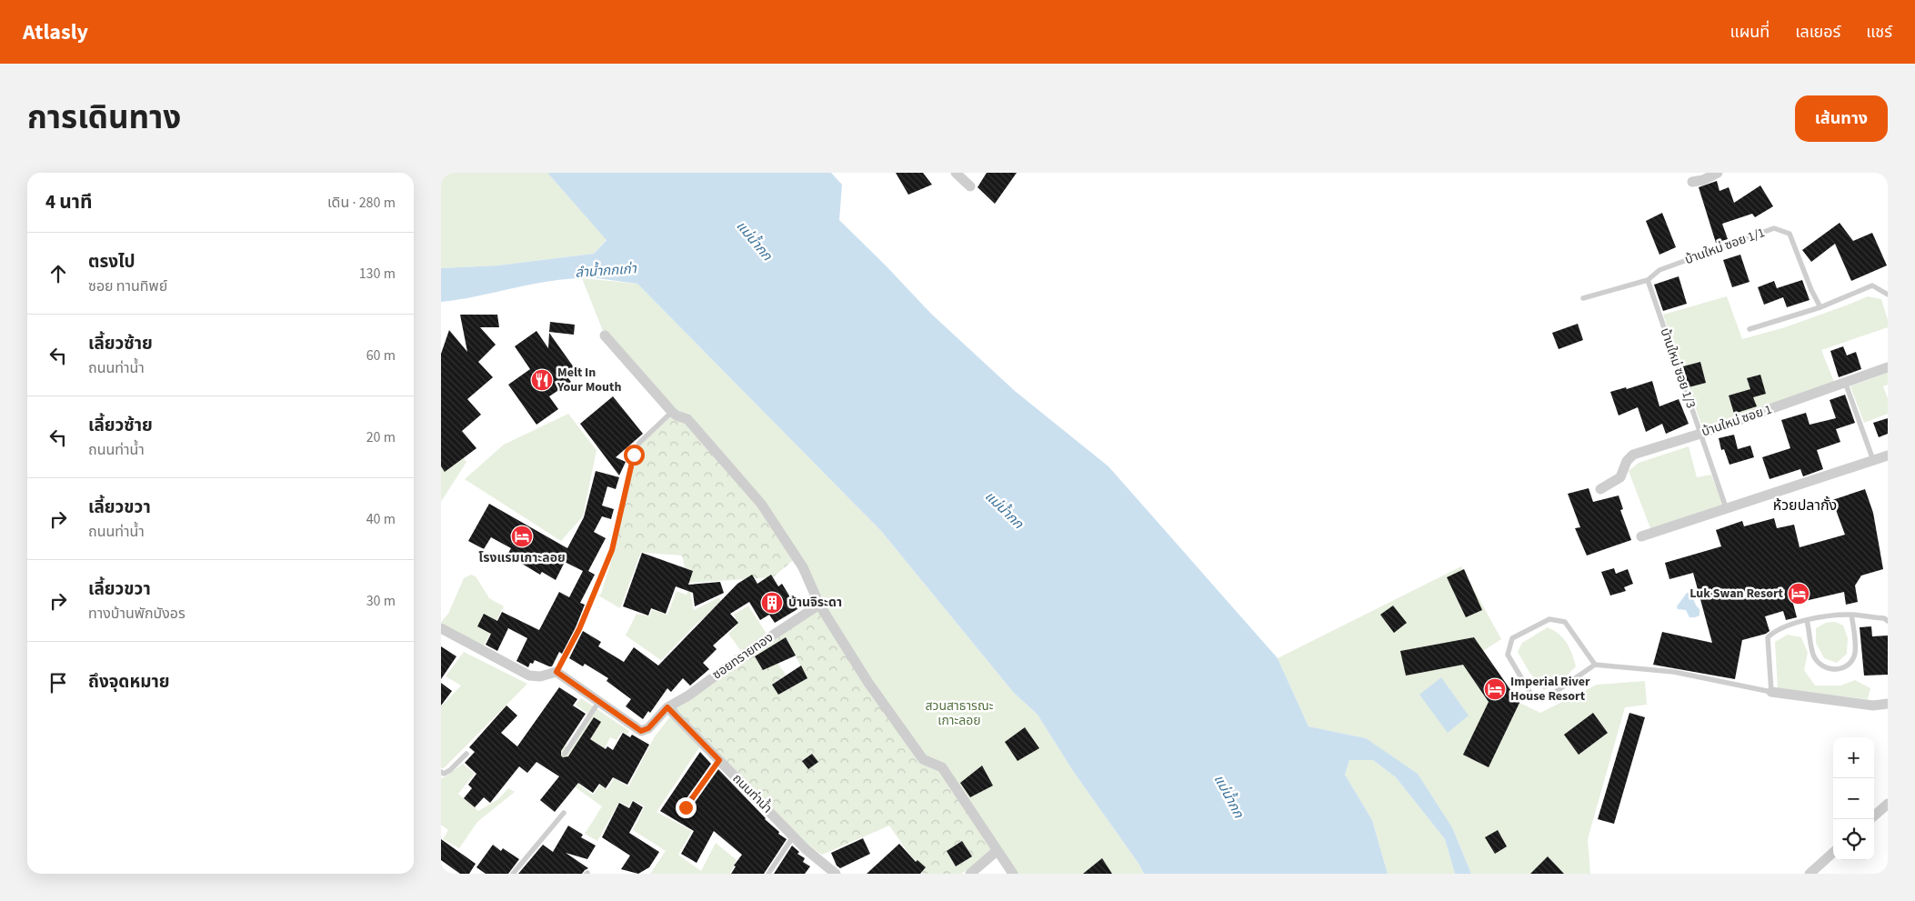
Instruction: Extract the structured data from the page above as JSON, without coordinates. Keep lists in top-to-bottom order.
{
  "streets": {
    "street": ["บ้านใหม่ ซอย 1", "ซอยทรายทอง", "ถนนท่าน้ำ"],
    "lane": ["บ้านใหม่ ซอย 1/1", "บ้านใหม่ ซอย 1/3"]
  },
  "crossings": [
    ["บ้านใหม่ ซอย 1/1", "บ้านใหม่ ซอย 1/3"],
    ["บ้านใหม่ ซอย 1/3", "บ้านใหม่ ซอย 1"],
    ["ซอยทรายทอง", "ถนนท่าน้ำ"]
  ],
  "districts": ["ห้วยปลากั้ง"],
  "water": ["แม่น้ำกก", "ลำน้ำกกเก่า"],
  "parks": ["สวนสาธารณะ เกาะลอย"],
  "places": {
    "restaurant": ["Melt In Your Mouth"],
    "hotel": ["โรงแรมเกาะลอย", "Luk Swan Resort", "Imperial River House Resort"],
    "building": ["บ้านจิระดา"]
  },
  "page": {
    "header": "Atlasly",
    "nav": ["แผนที่", "เลเยอร์", "แชร์"],
    "title": "การเดินทาง",
    "buttons": "เส้นทาง",
    "heading": ["4 นาที", "เดิน · 280 m"],
    "list": [
      ["ตรงไป", "ซอย ทานทิพย์", "130 m"],
      ["เลี้ยวซ้าย", "ถนนท่าน้ำ", "60 m"],
      ["เลี้ยวซ้าย", "ถนนท่าน้ำ", "20 m"],
      ["เลี้ยวขวา", "ถนนท่าน้ำ", "40 m"],
      ["เลี้ยวขวา", "ทางบ้านพักบังอร", "30 m"],
      "ถึงจุดหมาย"
    ],
    "map_buttons": ["+", "−"]
  }
}
